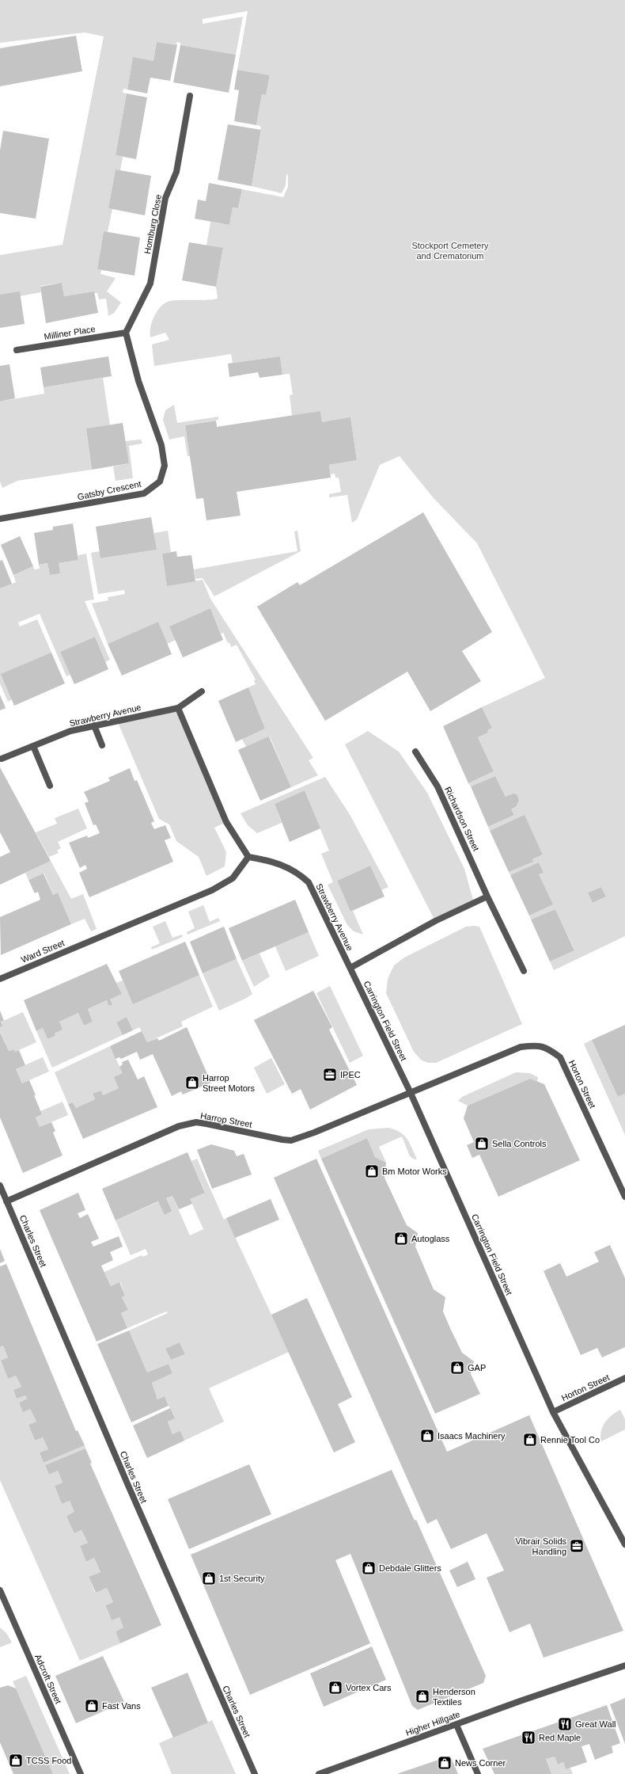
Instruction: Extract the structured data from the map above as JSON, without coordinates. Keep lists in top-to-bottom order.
{
  "streets": {
    "street": [
      "Homburg Close",
      "Milliner Place",
      "Gatsby Crescent",
      "Strawberry Avenue",
      "Richardson Street",
      "Ward Street",
      "Carrington Field Street",
      "Horton Street",
      "Harrop Street",
      "Charles Street",
      "Adcroft Street",
      "Higher Hillgate"
    ]
  },
  "crossings": [
    ["Homburg Close", "Milliner Place"],
    ["Homburg Close", "Gatsby Crescent"],
    ["Milliner Place", "Gatsby Crescent"],
    ["Strawberry Avenue", "Ward Street"],
    ["Strawberry Avenue", "Carrington Field Street"],
    ["Carrington Field Street", "Horton Street"],
    ["Carrington Field Street", "Harrop Street"],
    ["Horton Street", "Harrop Street"],
    ["Harrop Street", "Charles Street"]
  ],
  "parks": ["Stockport Cemetery and Crematorium"],
  "places": {
    "office": ["IPEC", "Vibrair Solids Handling"],
    "shop": [
      "Harrop Street Motors",
      "Sella Controls",
      "Bm Motor Works",
      "Autoglass",
      "GAP",
      "Isaacs Machinery",
      "Rennie Tool Co",
      "Debdale Glitters",
      "1st Security",
      "Vortex Cars",
      "Henderson Textiles",
      "Fast Vans",
      "TCSS Food",
      "News Corner"
    ],
    "restaurant": ["Great Wall", "Red Maple"]
  }
}
